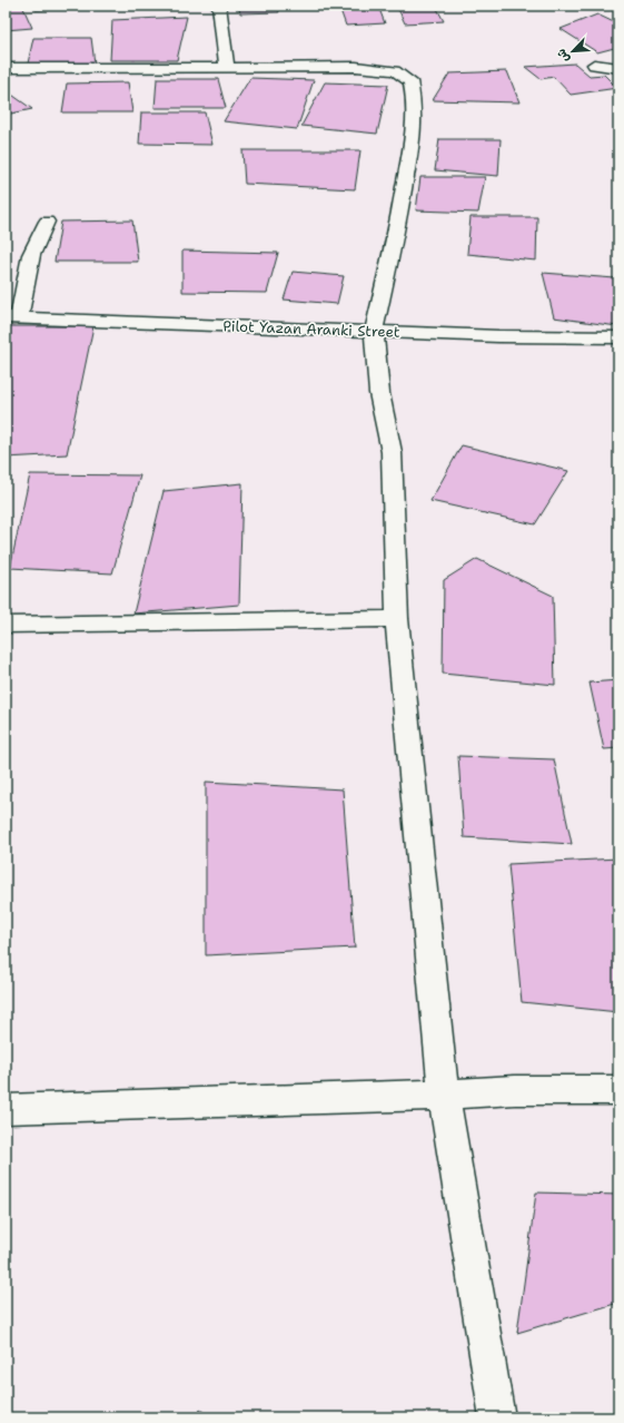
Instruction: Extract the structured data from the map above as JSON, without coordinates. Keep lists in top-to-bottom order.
{
  "streets": {
    "street": ["Pilot Yazan Aranki Street"]
  },
  "north": "bottom left"
}
